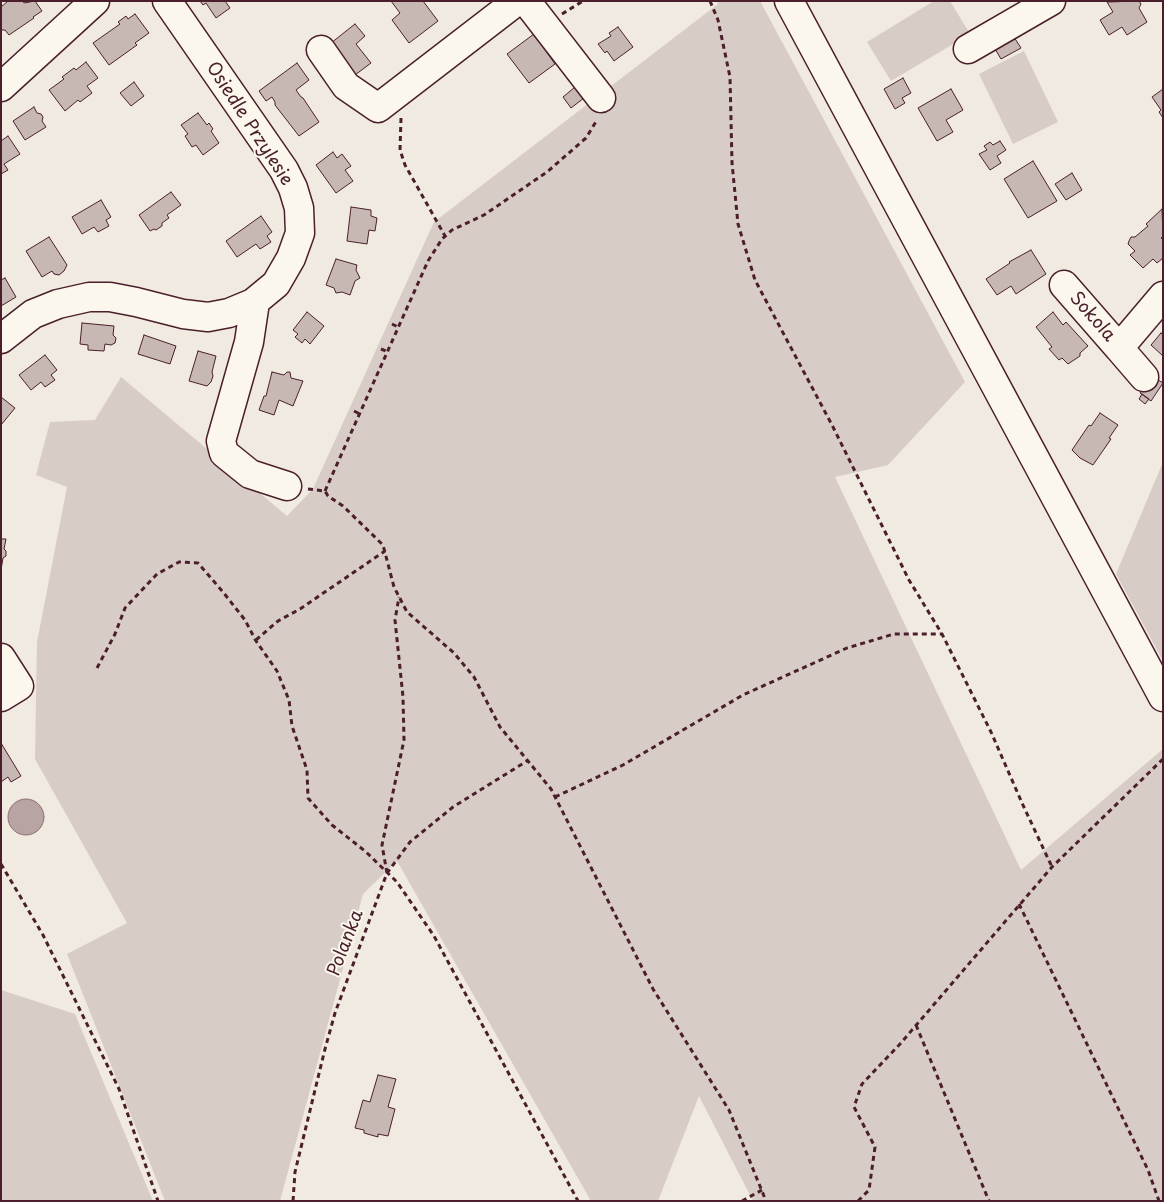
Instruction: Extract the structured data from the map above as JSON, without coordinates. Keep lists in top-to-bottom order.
{
  "streets": {
    "street": ["Osiedle Przylesie", "Sokola"],
    "path": ["Polanka"]
  }
}
